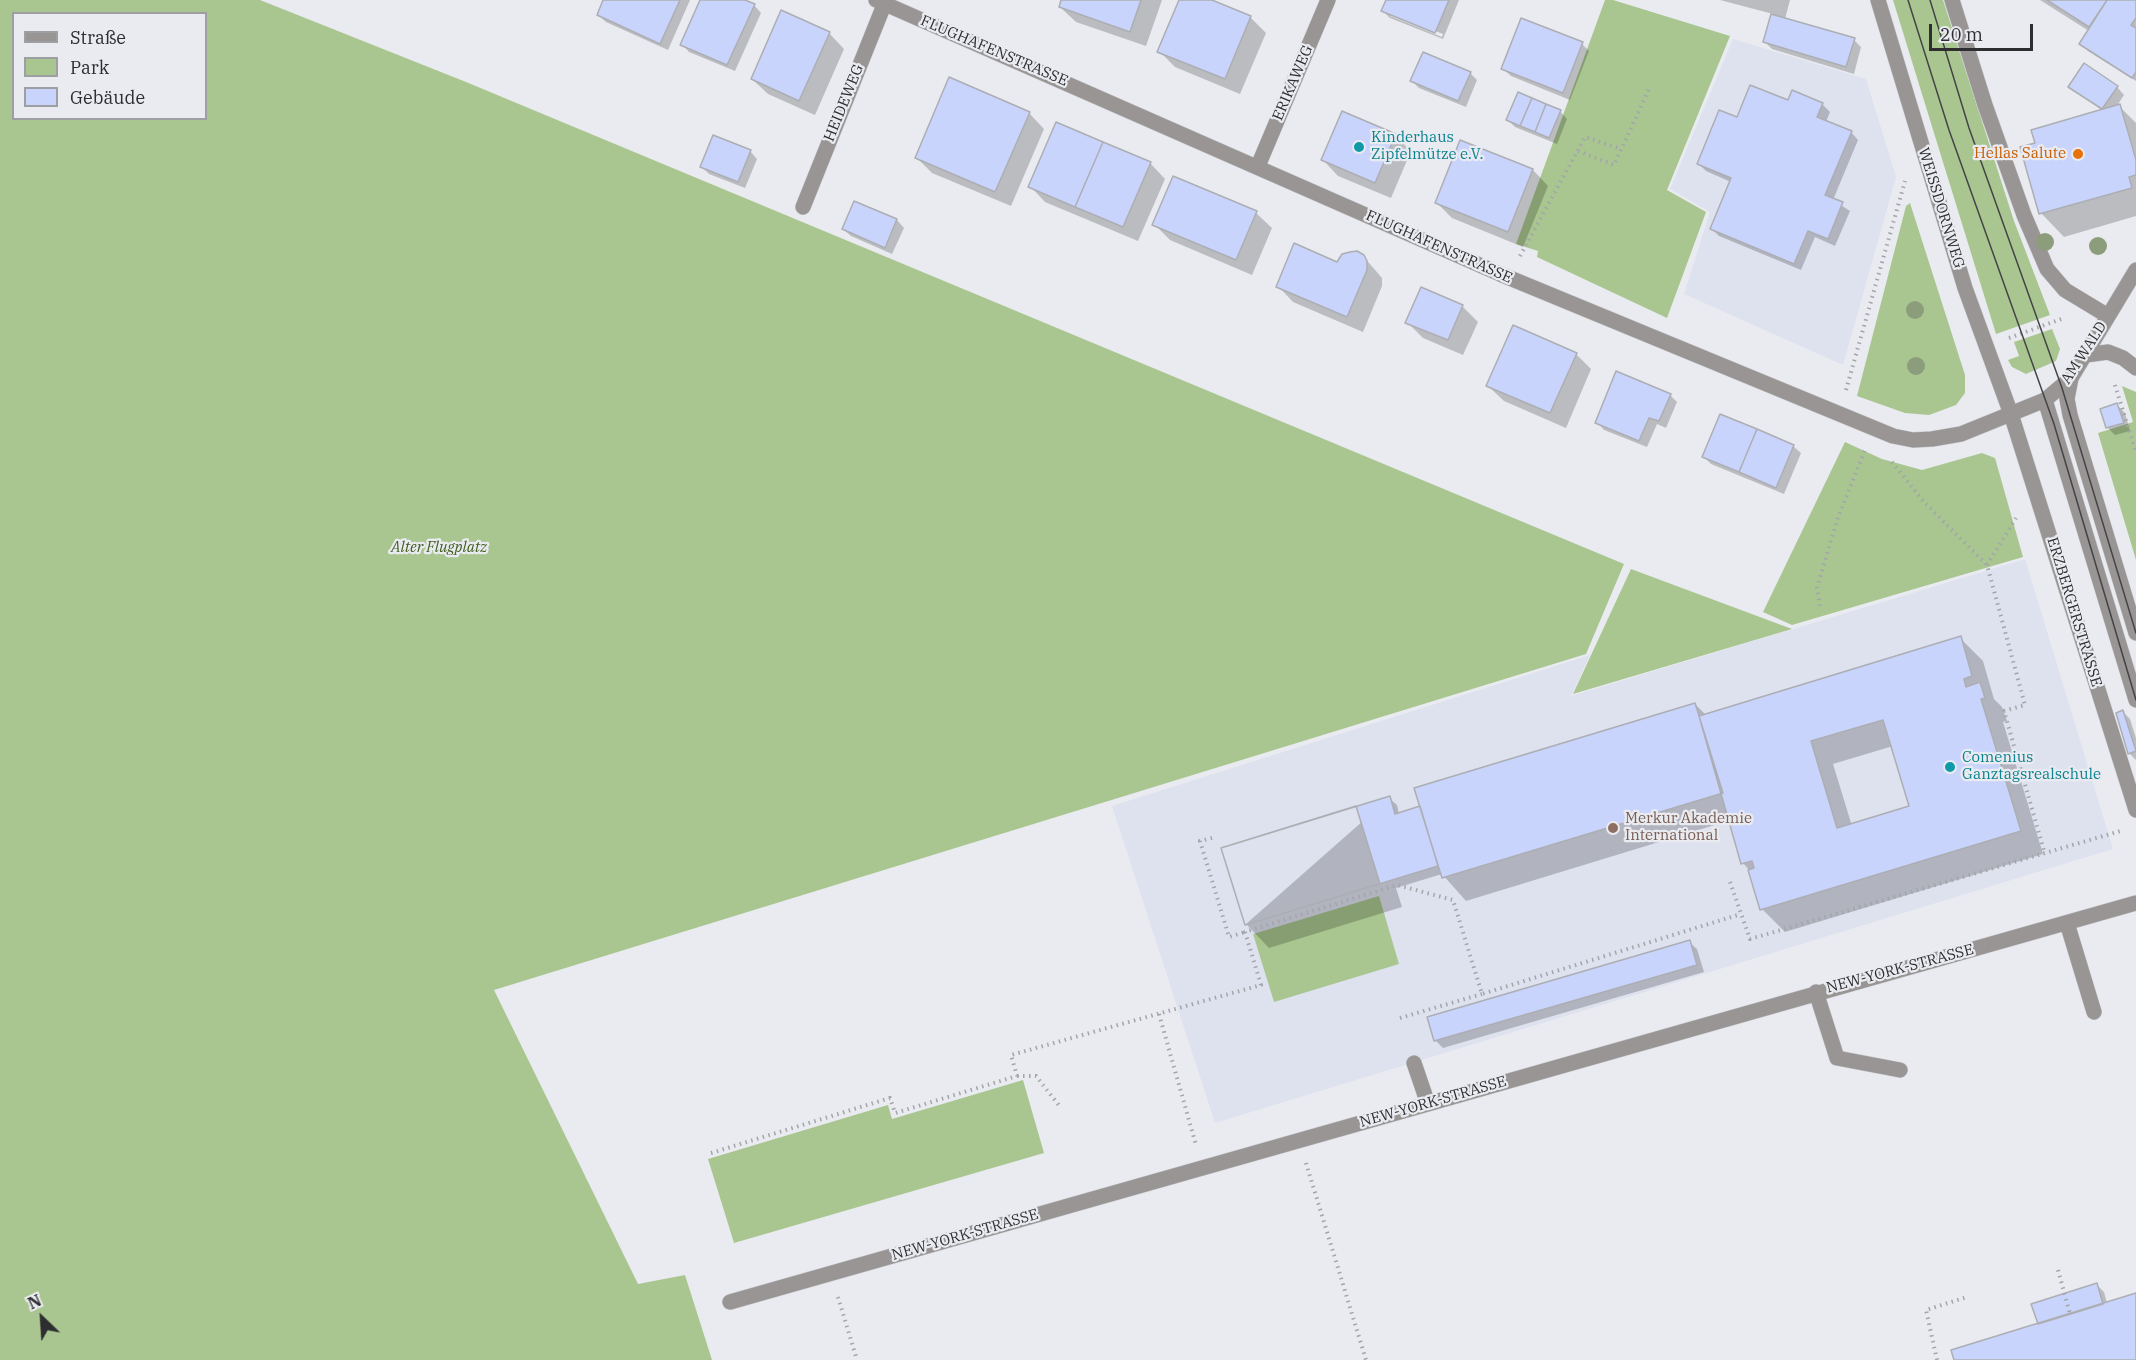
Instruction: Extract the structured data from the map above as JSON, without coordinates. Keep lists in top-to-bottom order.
{
  "streets": {
    "street": [
      "FLUGHAFENSTRASSE",
      "ERIKAWEG",
      "HEIDEWEG",
      "WEISSDORNWEG",
      "AM WALD",
      "ERZBERGERSTRASSE",
      "NEW-YORK-STRASSE"
    ]
  },
  "crossings": [
    ["FLUGHAFENSTRASSE", "ERIKAWEG"],
    ["FLUGHAFENSTRASSE", "HEIDEWEG"],
    ["FLUGHAFENSTRASSE", "WEISSDORNWEG"],
    ["FLUGHAFENSTRASSE", "AM WALD"],
    ["FLUGHAFENSTRASSE", "ERZBERGERSTRASSE"],
    ["WEISSDORNWEG", "AM WALD"],
    ["WEISSDORNWEG", "ERZBERGERSTRASSE"],
    ["AM WALD", "ERZBERGERSTRASSE"]
  ],
  "parks": ["Alter Flugplatz"],
  "places": [
    "Kinderhaus Zipfelmütze e.V.",
    "Hellas Salute",
    "Comenius Ganztagsrealschule",
    "Merkur Akademie International"
  ],
  "legend": ["Straße", "Park", "Gebäude"],
  "scale_bar": "20 m",
  "north": "top left"
}
